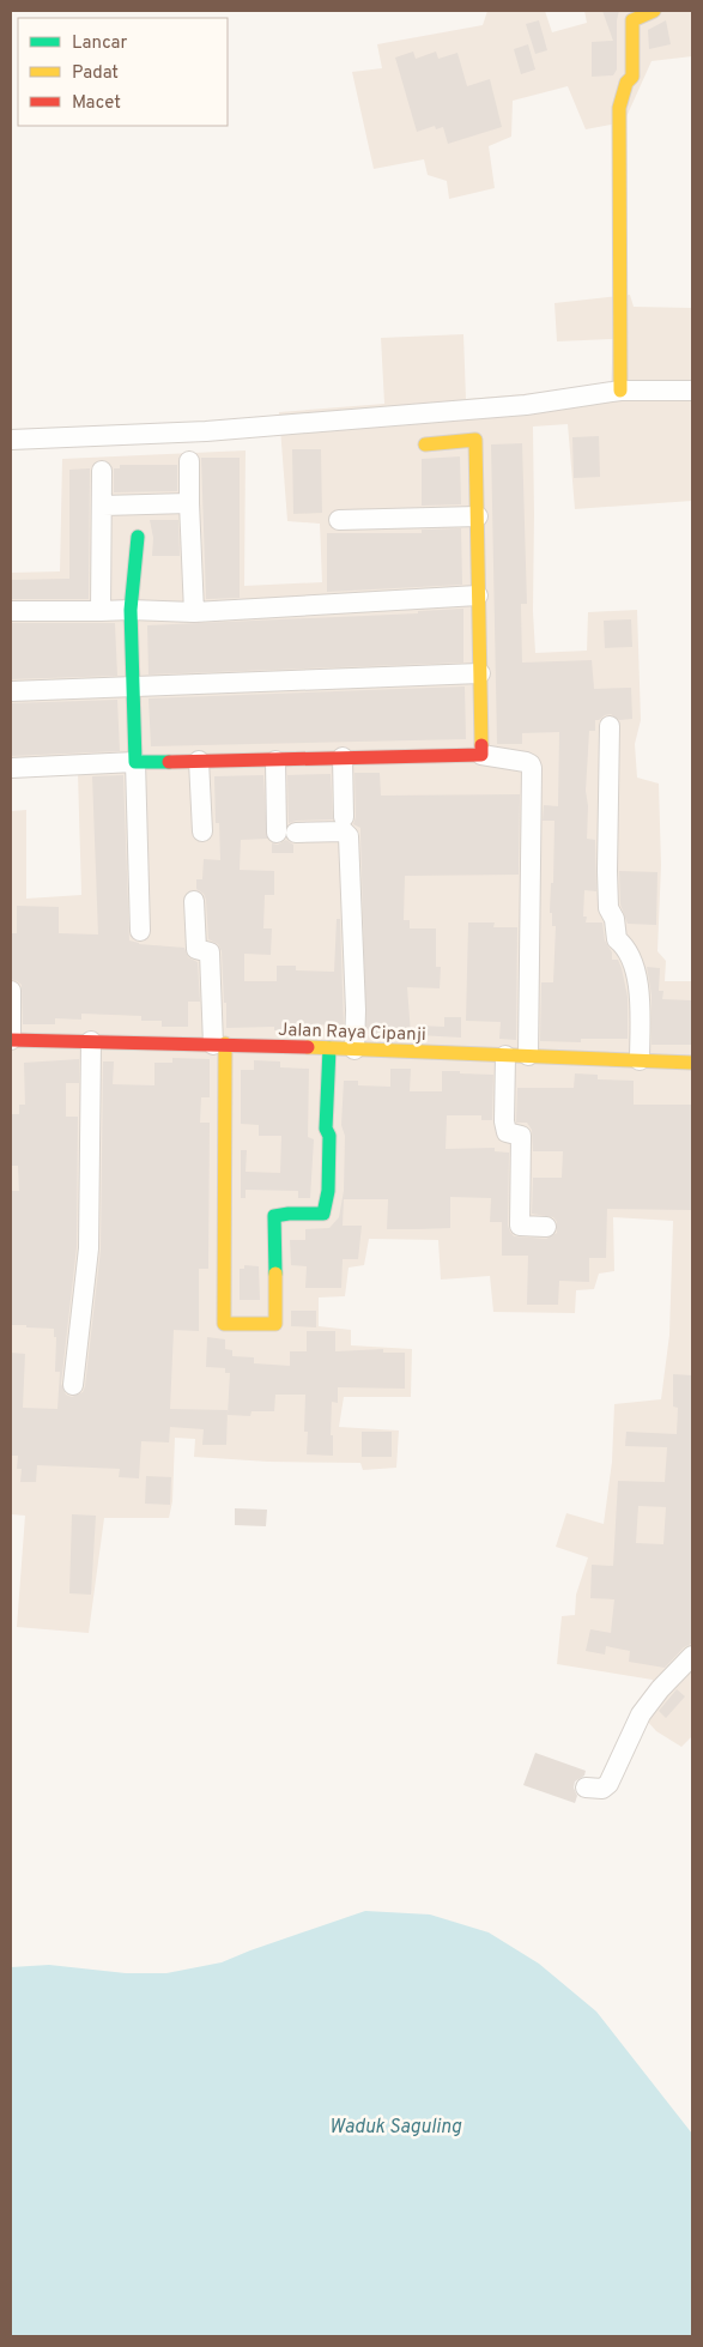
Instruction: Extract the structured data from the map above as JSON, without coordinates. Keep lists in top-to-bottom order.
{
  "streets": {
    "street": ["Jalan Raya Cipanji"]
  },
  "water": ["Waduk Saguling"],
  "legend": ["Lancar", "Padat", "Macet"]
}
